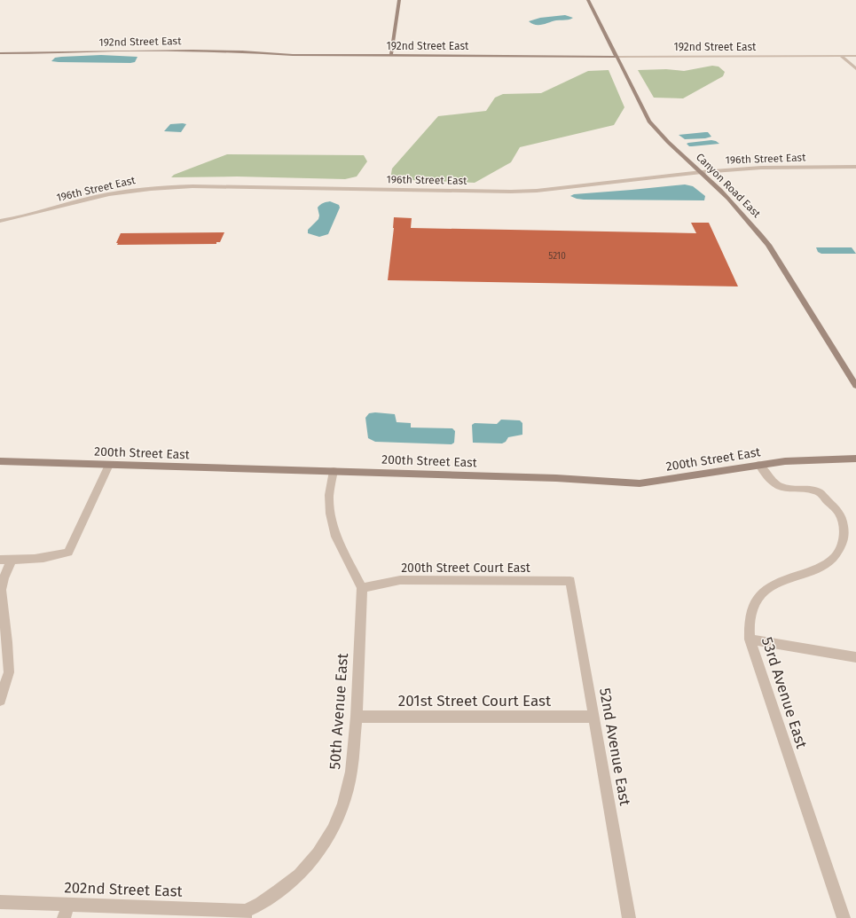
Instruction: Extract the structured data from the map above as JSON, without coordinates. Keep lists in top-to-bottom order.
{
  "streets": {
    "street": [
      "192nd Street East",
      "196th Street East",
      "Canyon Road East",
      "200th Street East",
      "200th Street Court East",
      "53rd Avenue East",
      "201st Street Court East",
      "50th Avenue East",
      "52nd Avenue East",
      "202nd Street East"
    ]
  },
  "crossings": [
    ["192nd Street East", "Canyon Road East"],
    ["196th Street East", "Canyon Road East"],
    ["200th Street East", "53rd Avenue East"],
    ["200th Street East", "50th Avenue East"],
    ["200th Street Court East", "50th Avenue East"],
    ["200th Street Court East", "52nd Avenue East"],
    ["201st Street Court East", "50th Avenue East"],
    ["201st Street Court East", "52nd Avenue East"],
    ["50th Avenue East", "202nd Street East"]
  ],
  "house_numbers": ["5210"]
}
